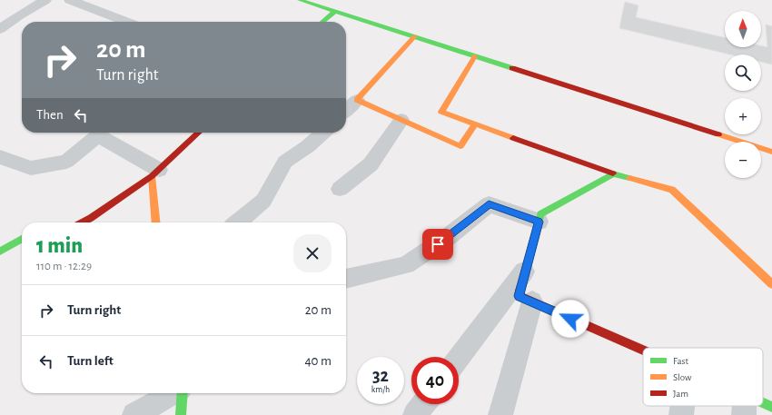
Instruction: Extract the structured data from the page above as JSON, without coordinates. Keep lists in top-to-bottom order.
{
  "legend": ["Fast", "Slow", "Jam"],
  "north": "top",
  "page": {
    "map_buttons": ["+", "−"],
    "turn": ["20 m", "Turn right"],
    "then": "Then",
    "heading": ["1 min", "110 m · 12:29"],
    "list": [
      {
        "name": "Turn right",
        "value": "20 m"
      },
      {
        "name": "Turn left",
        "value": "40 m"
      }
    ],
    "speed": "32 km/h",
    "limit": "40"
  }
}
